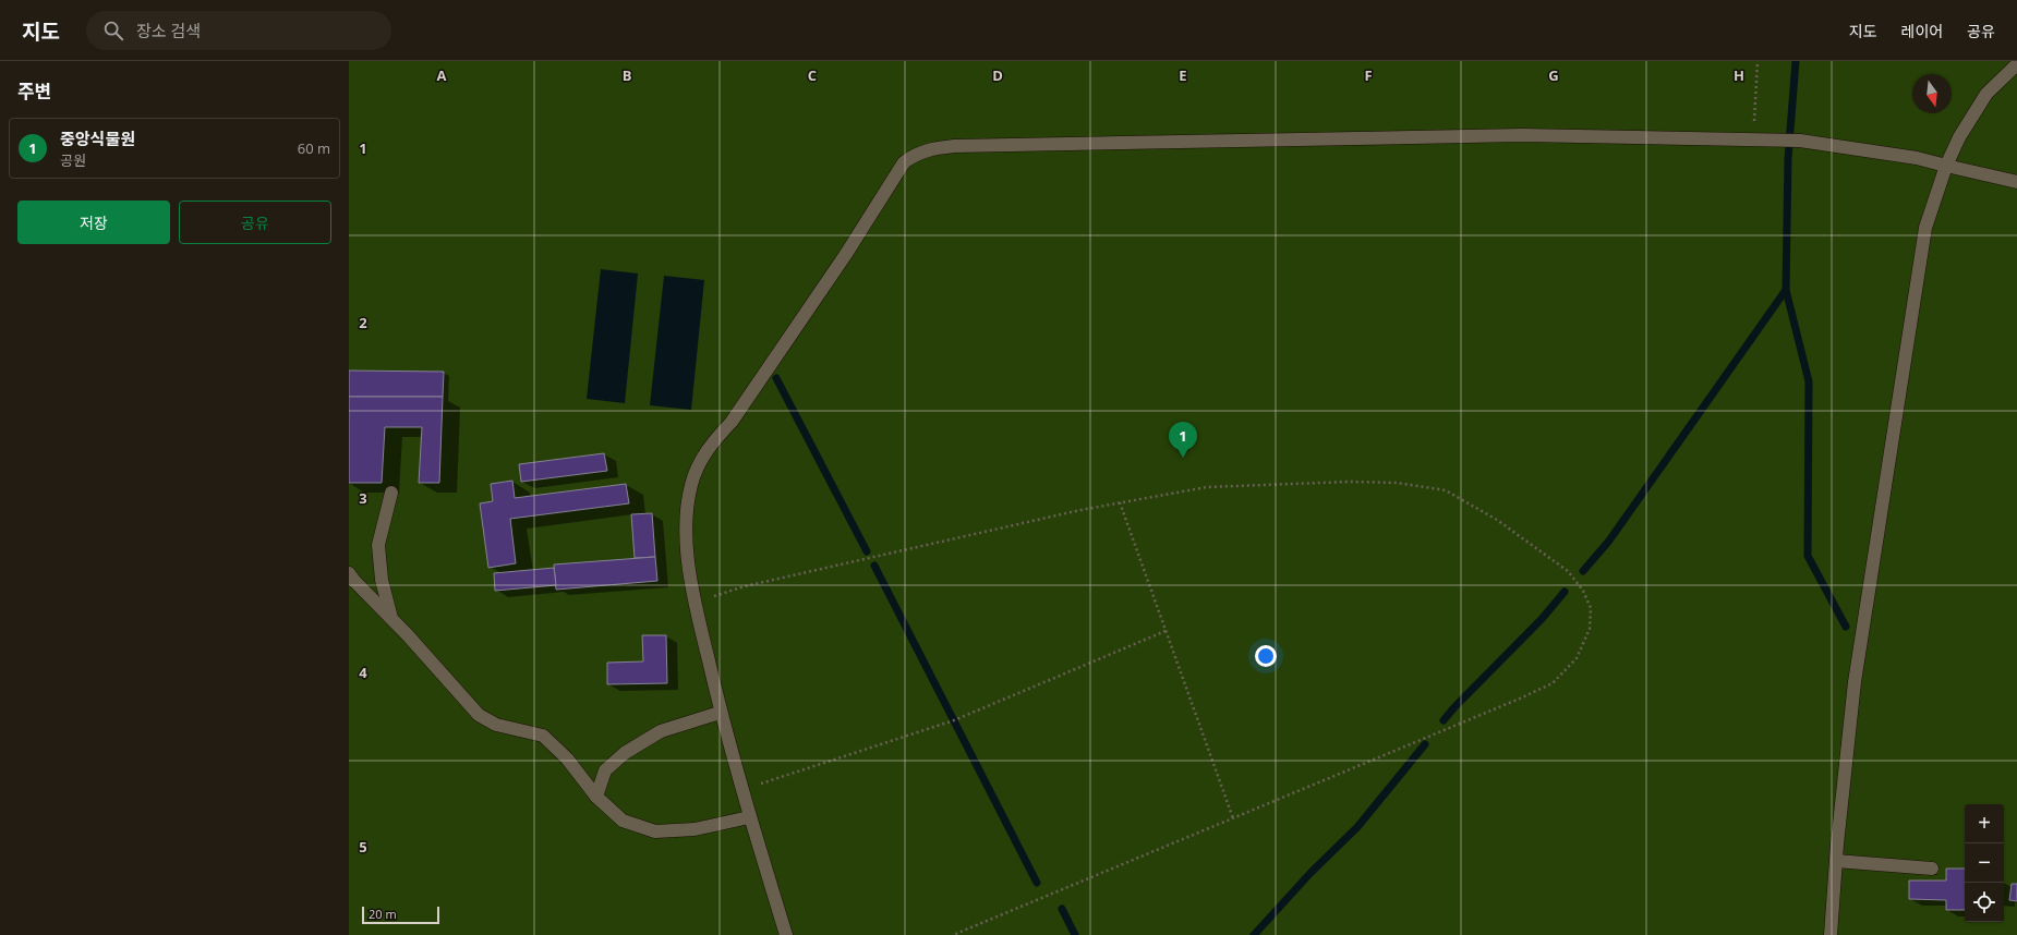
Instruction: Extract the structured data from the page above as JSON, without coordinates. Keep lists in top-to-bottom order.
{
  "scale_bar": "20 m",
  "north": "bottom",
  "page": {
    "header": "지도",
    "search": "장소 검색",
    "nav": ["지도", "레이어", "공유"],
    "heading": "주변",
    "list": [
      {
        "mark": "1",
        "name": "중앙식물원",
        "note": "공원",
        "value": "60 m"
      }
    ],
    "buttons": ["저장", "공유"],
    "pins": "1",
    "map_buttons": ["+", "−"],
    "scale": "20 m"
  },
  "grid": {
    "columns": [
      "A",
      "B",
      "C",
      "D",
      "E",
      "F",
      "G",
      "H"
    ],
    "rows": [
      "1",
      "2",
      "3",
      "4",
      "5"
    ]
  }
}
